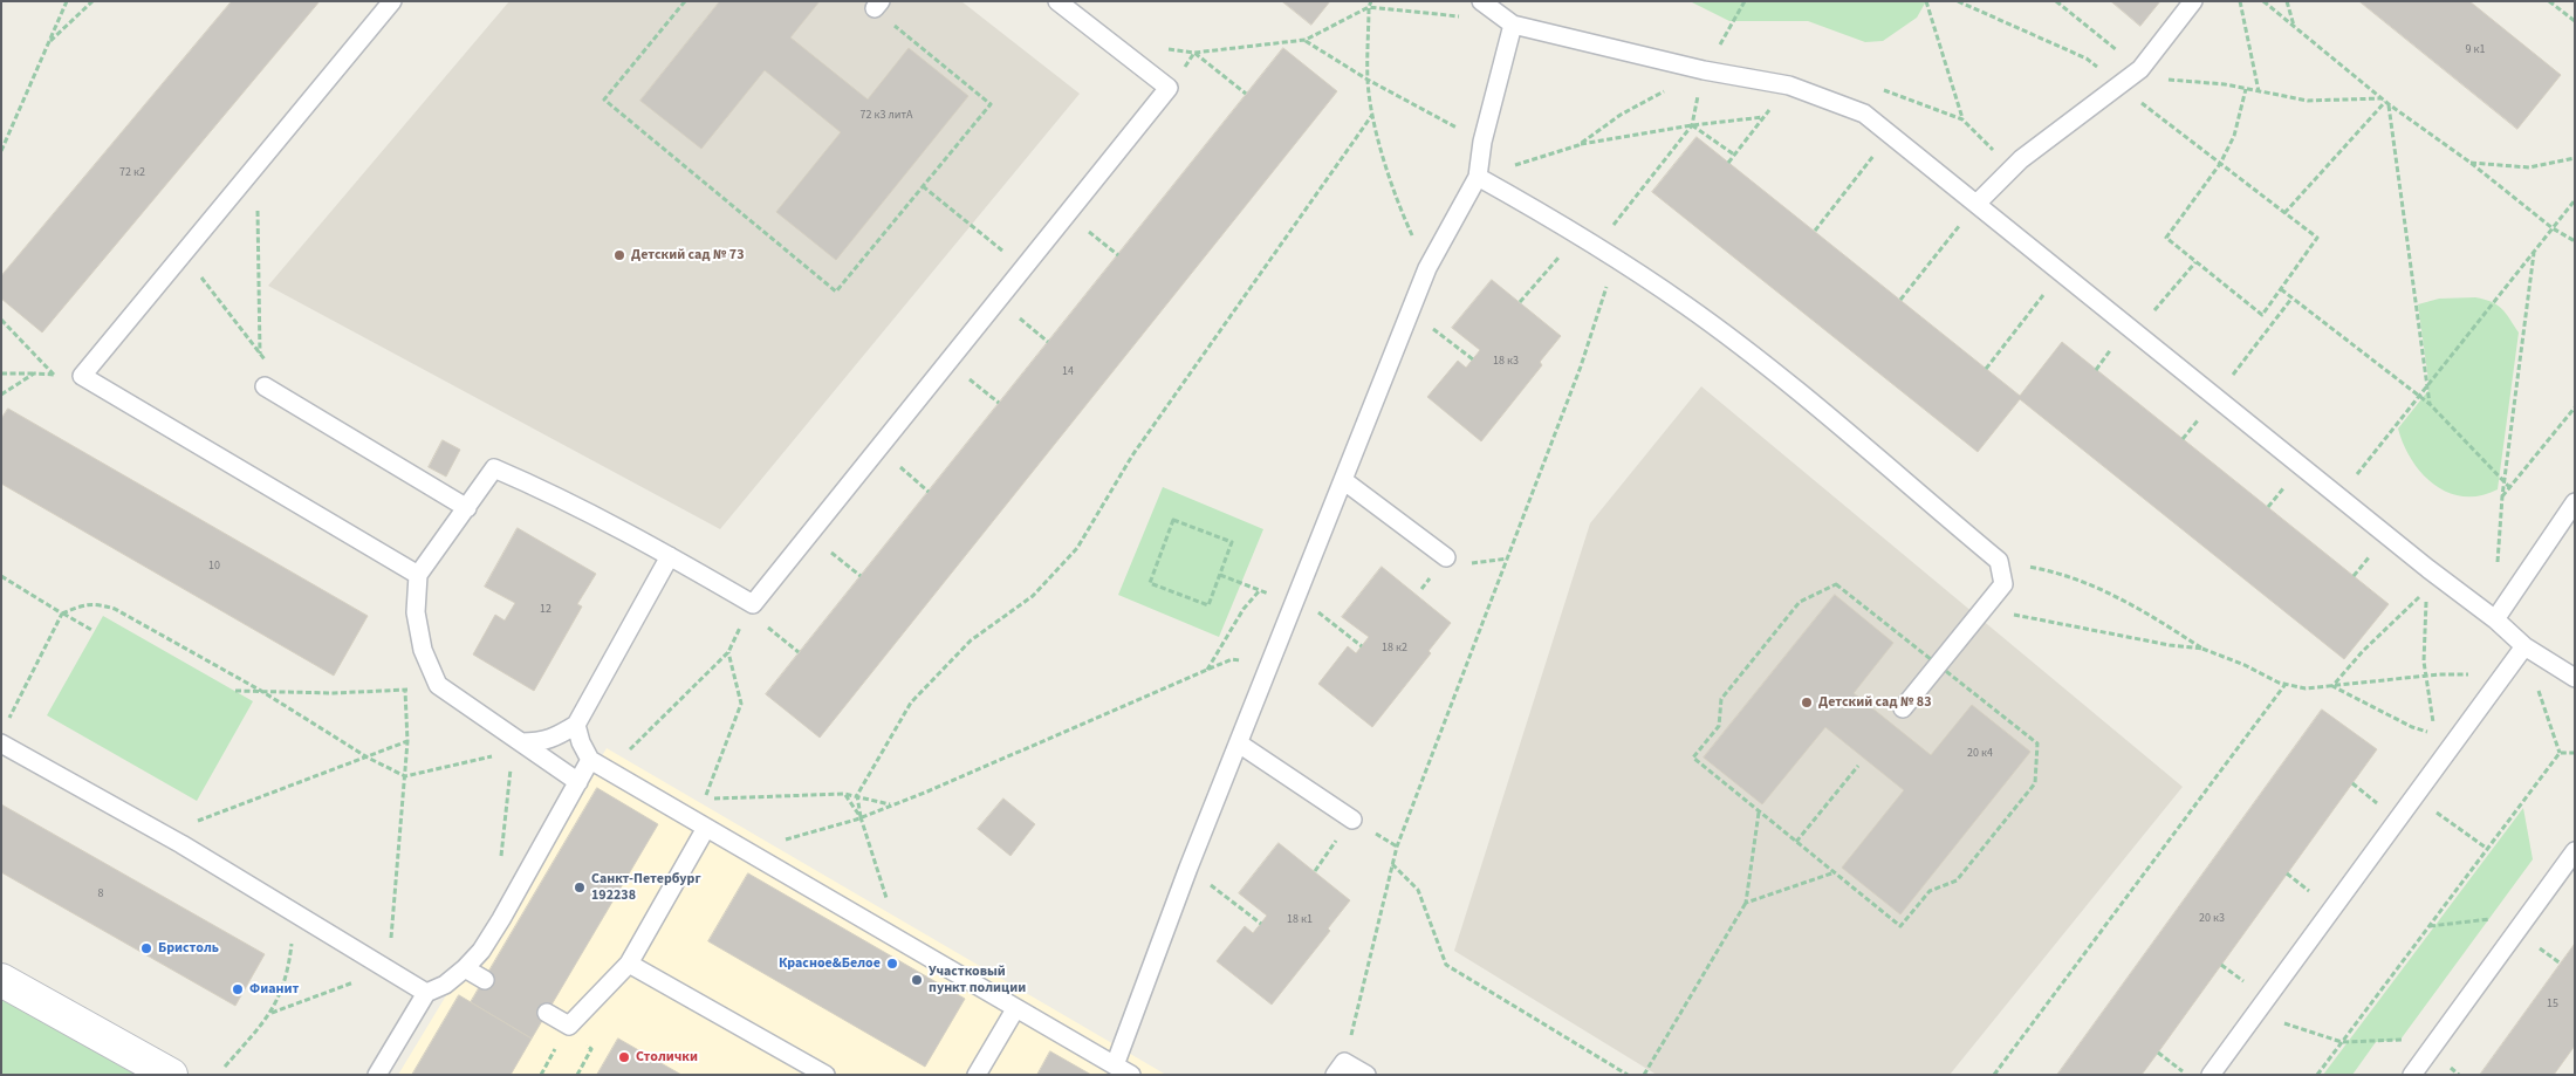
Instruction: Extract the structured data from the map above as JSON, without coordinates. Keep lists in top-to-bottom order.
{
  "places": [
    "Детский сад № 73",
    "Детский сад № 83",
    "Санкт-Петербург 192238",
    "Бристоль",
    "Красное&Белое",
    "Участковый пункт полиции",
    "Фианит",
    "Столички"
  ],
  "house_numbers": [
    "9 к1",
    "72 к3 литА",
    "72 к2",
    "18 к3",
    "14",
    "10",
    "12",
    "18 к2",
    "20 к4",
    "8",
    "20 к3",
    "18 к1",
    "15"
  ]
}
